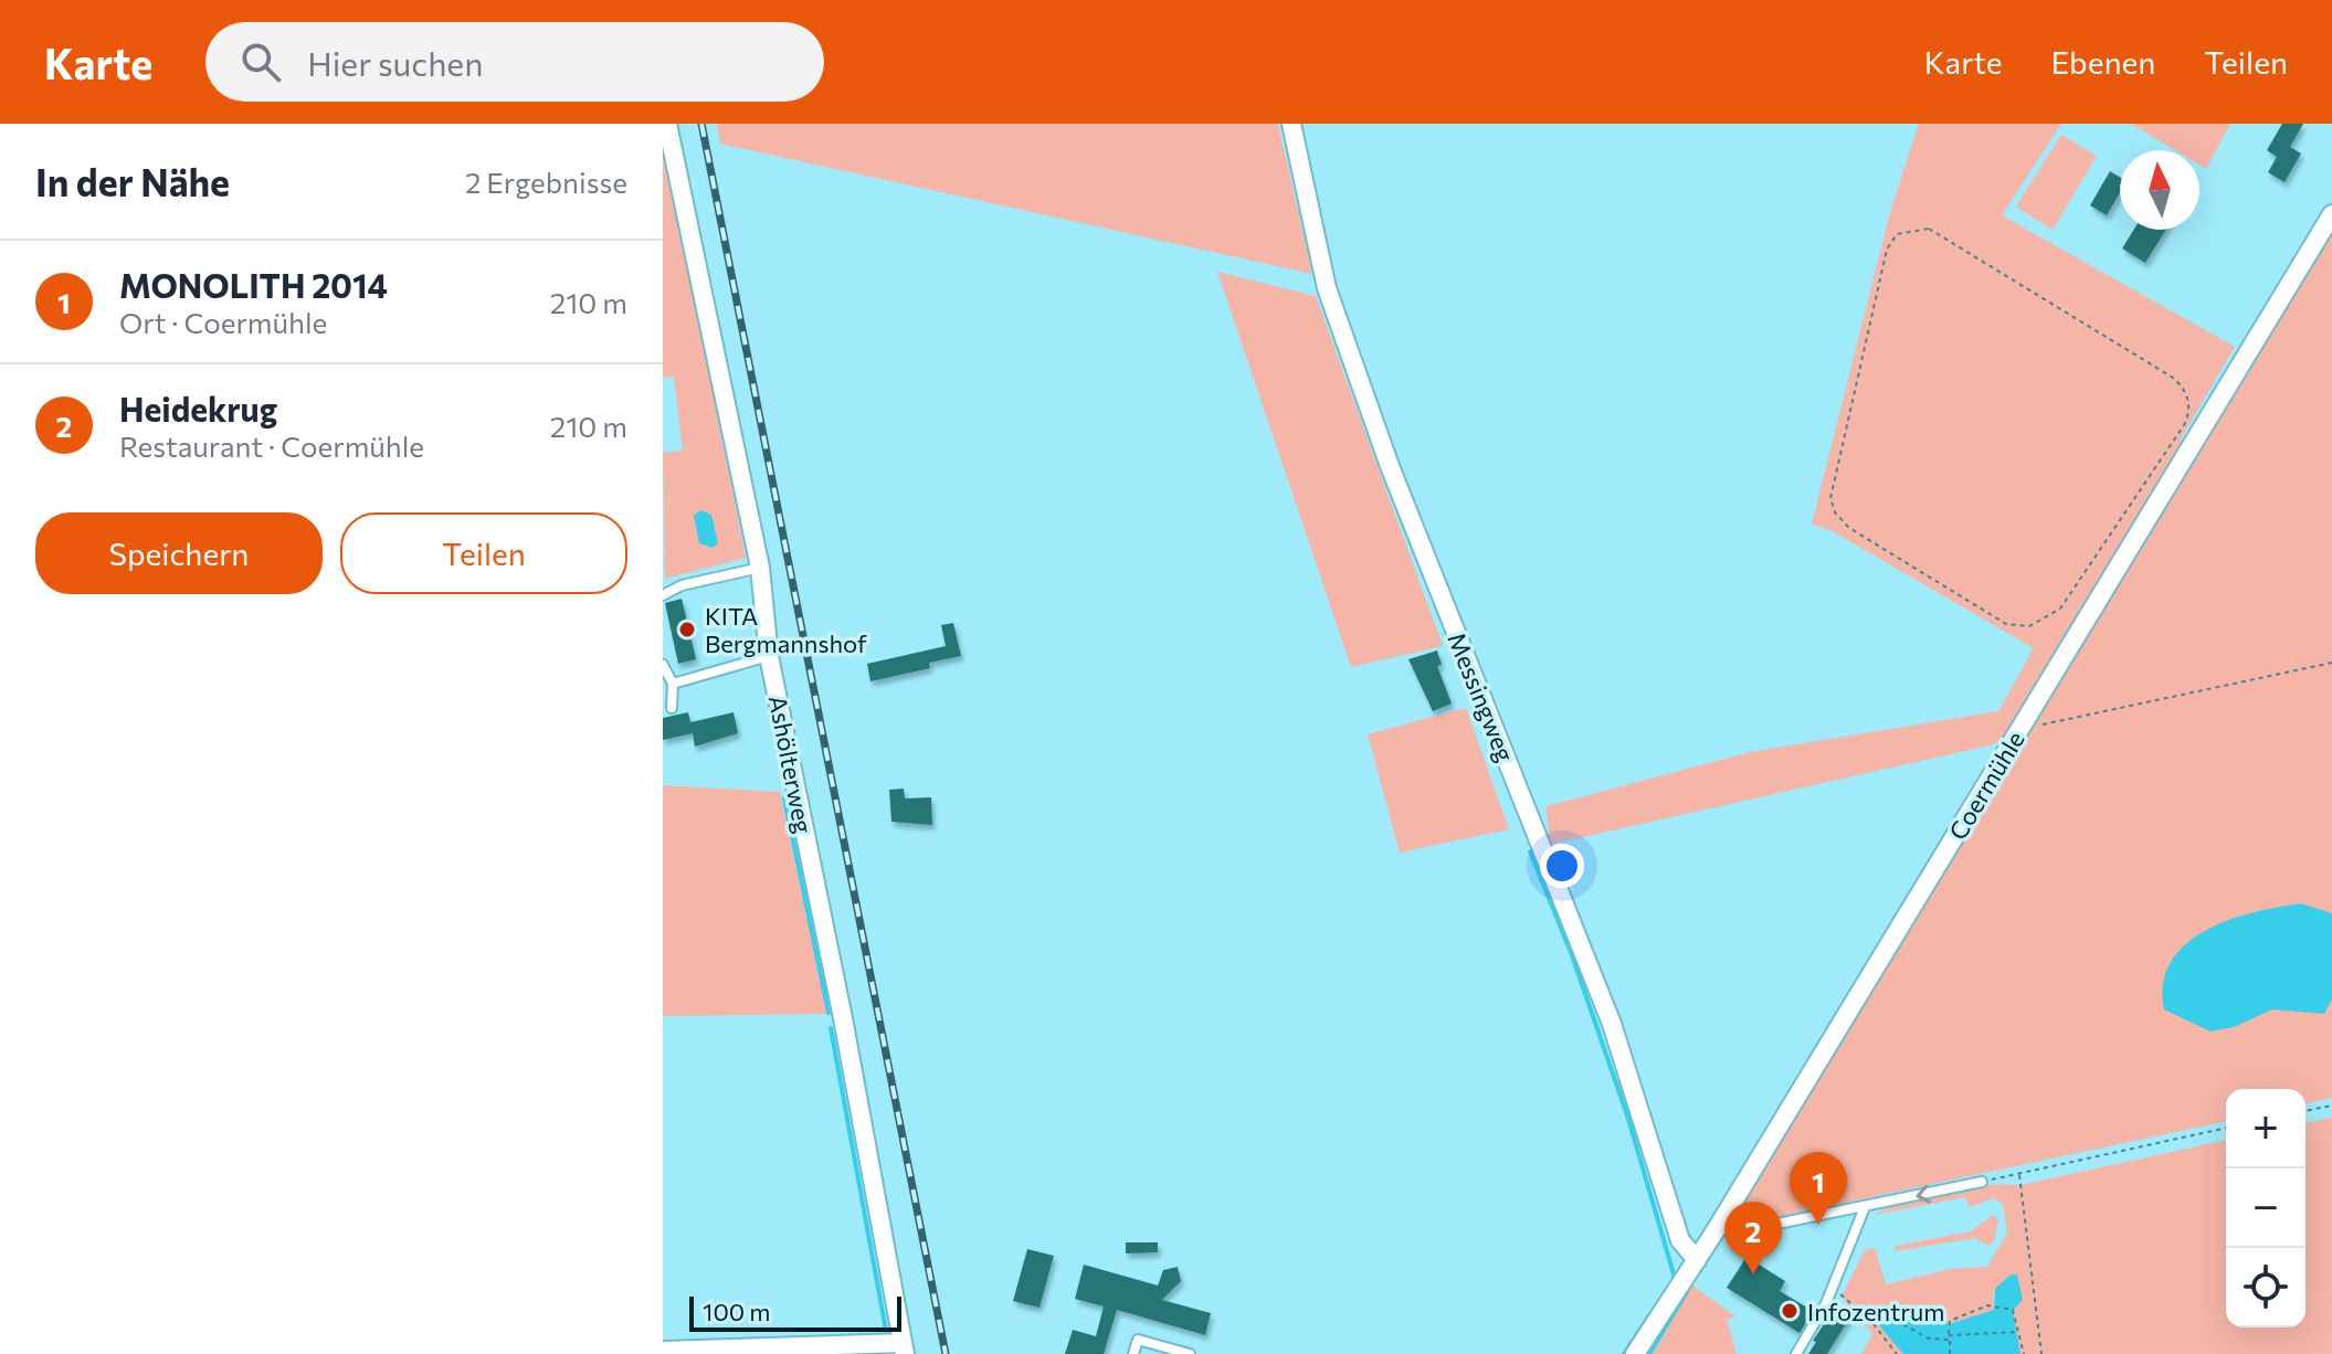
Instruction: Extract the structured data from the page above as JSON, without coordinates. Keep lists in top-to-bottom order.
{
  "streets": {
    "street": ["Messingweg", "Ashölterweg", "Coermühle"]
  },
  "crossings": [
    ["Messingweg", "Coermühle"]
  ],
  "places": ["KITA Bergmannshof", "Infozentrum"],
  "scale_bar": "100 m",
  "north": "top",
  "page": {
    "header": "Karte",
    "search": "Hier suchen",
    "nav": ["Karte", "Ebenen", "Teilen"],
    "heading": ["In der Nähe", "2 Ergebnisse"],
    "list": [
      {
        "mark": "1",
        "name": "MONOLITH 2014",
        "note": "Ort · Coermühle",
        "value": "210 m"
      },
      {
        "mark": "2",
        "name": "Heidekrug",
        "note": "Restaurant · Coermühle",
        "value": "210 m"
      }
    ],
    "buttons": ["Speichern", "Teilen"],
    "map_buttons": ["+", "−"],
    "pins": ["1", "2"],
    "scale": "100 m"
  }
}
